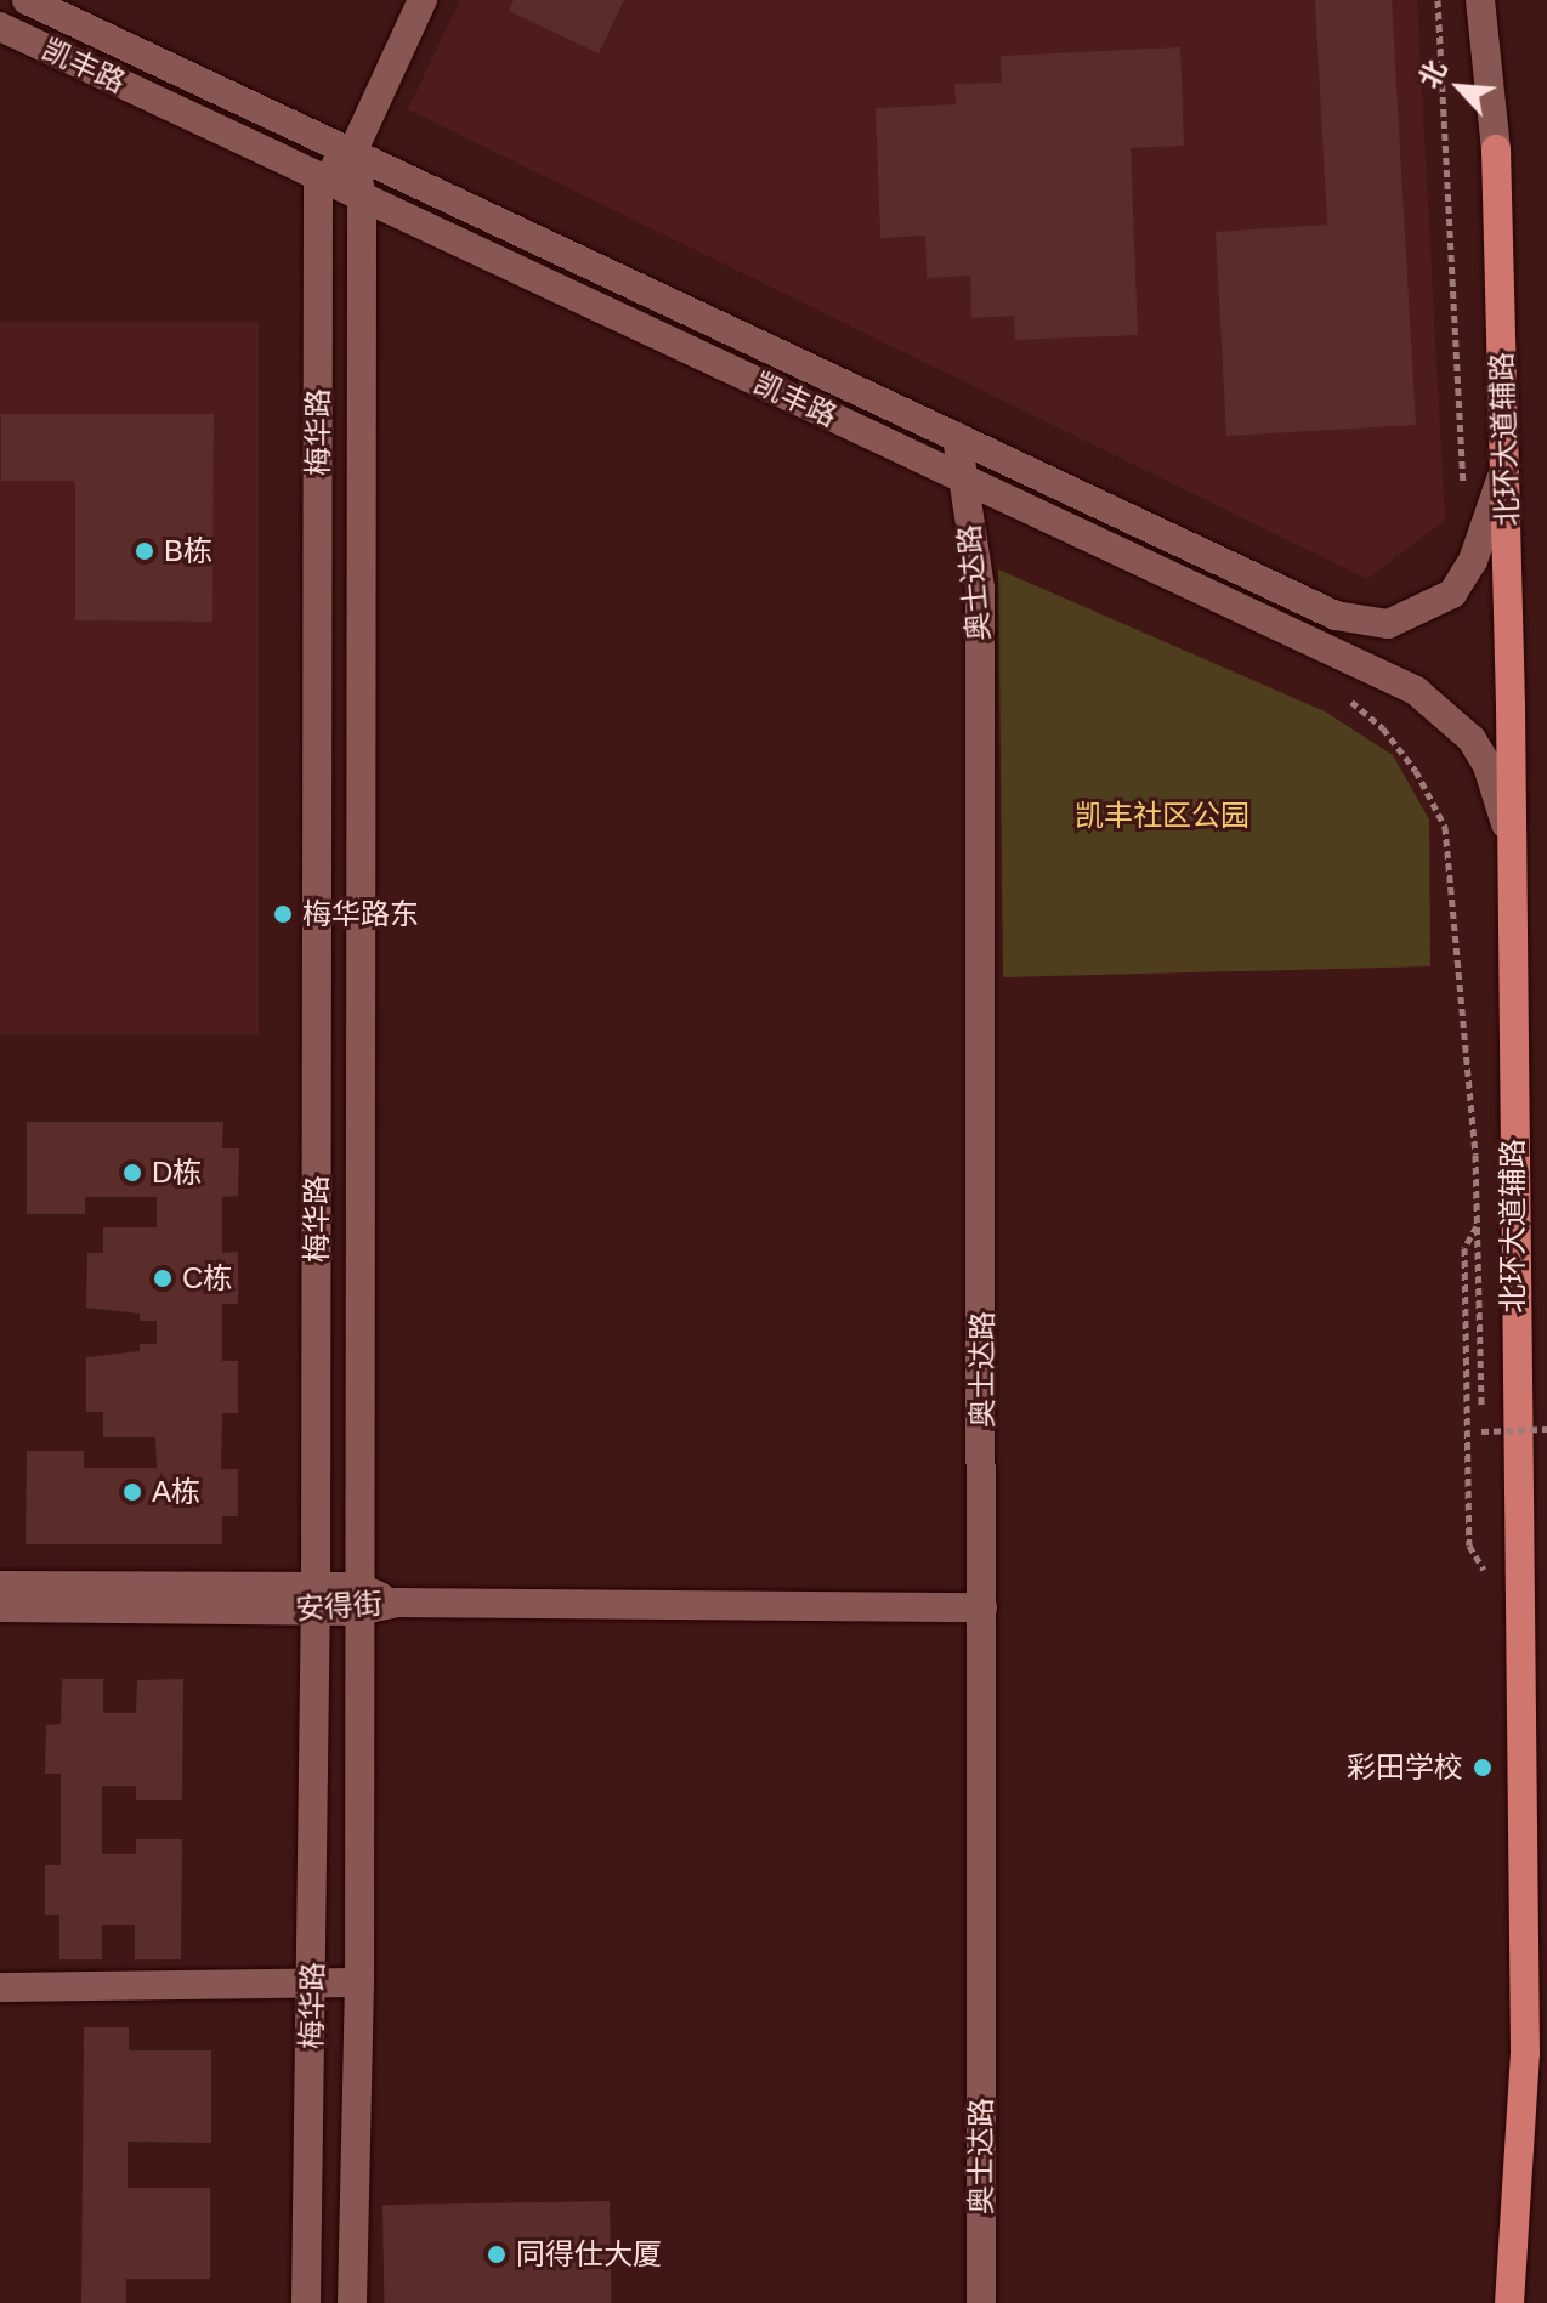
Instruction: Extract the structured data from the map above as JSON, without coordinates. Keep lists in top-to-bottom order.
{
  "streets": {
    "main road": [
      "凯丰路",
      "梅华路",
      "北环大道辅路",
      "奥士达路",
      "安得街"
    ]
  },
  "crossings": [
    ["凯丰路", "梅华路"],
    ["凯丰路", "北环大道辅路"],
    ["凯丰路", "奥士达路"],
    ["梅华路", "安得街"],
    ["奥士达路", "安得街"]
  ],
  "parks": ["凯丰社区公园"],
  "places": [
    "B栋",
    "梅华路东",
    "D栋",
    "C栋",
    "A栋",
    "彩田学校",
    "同得仕大厦"
  ],
  "north": "top left"
}
